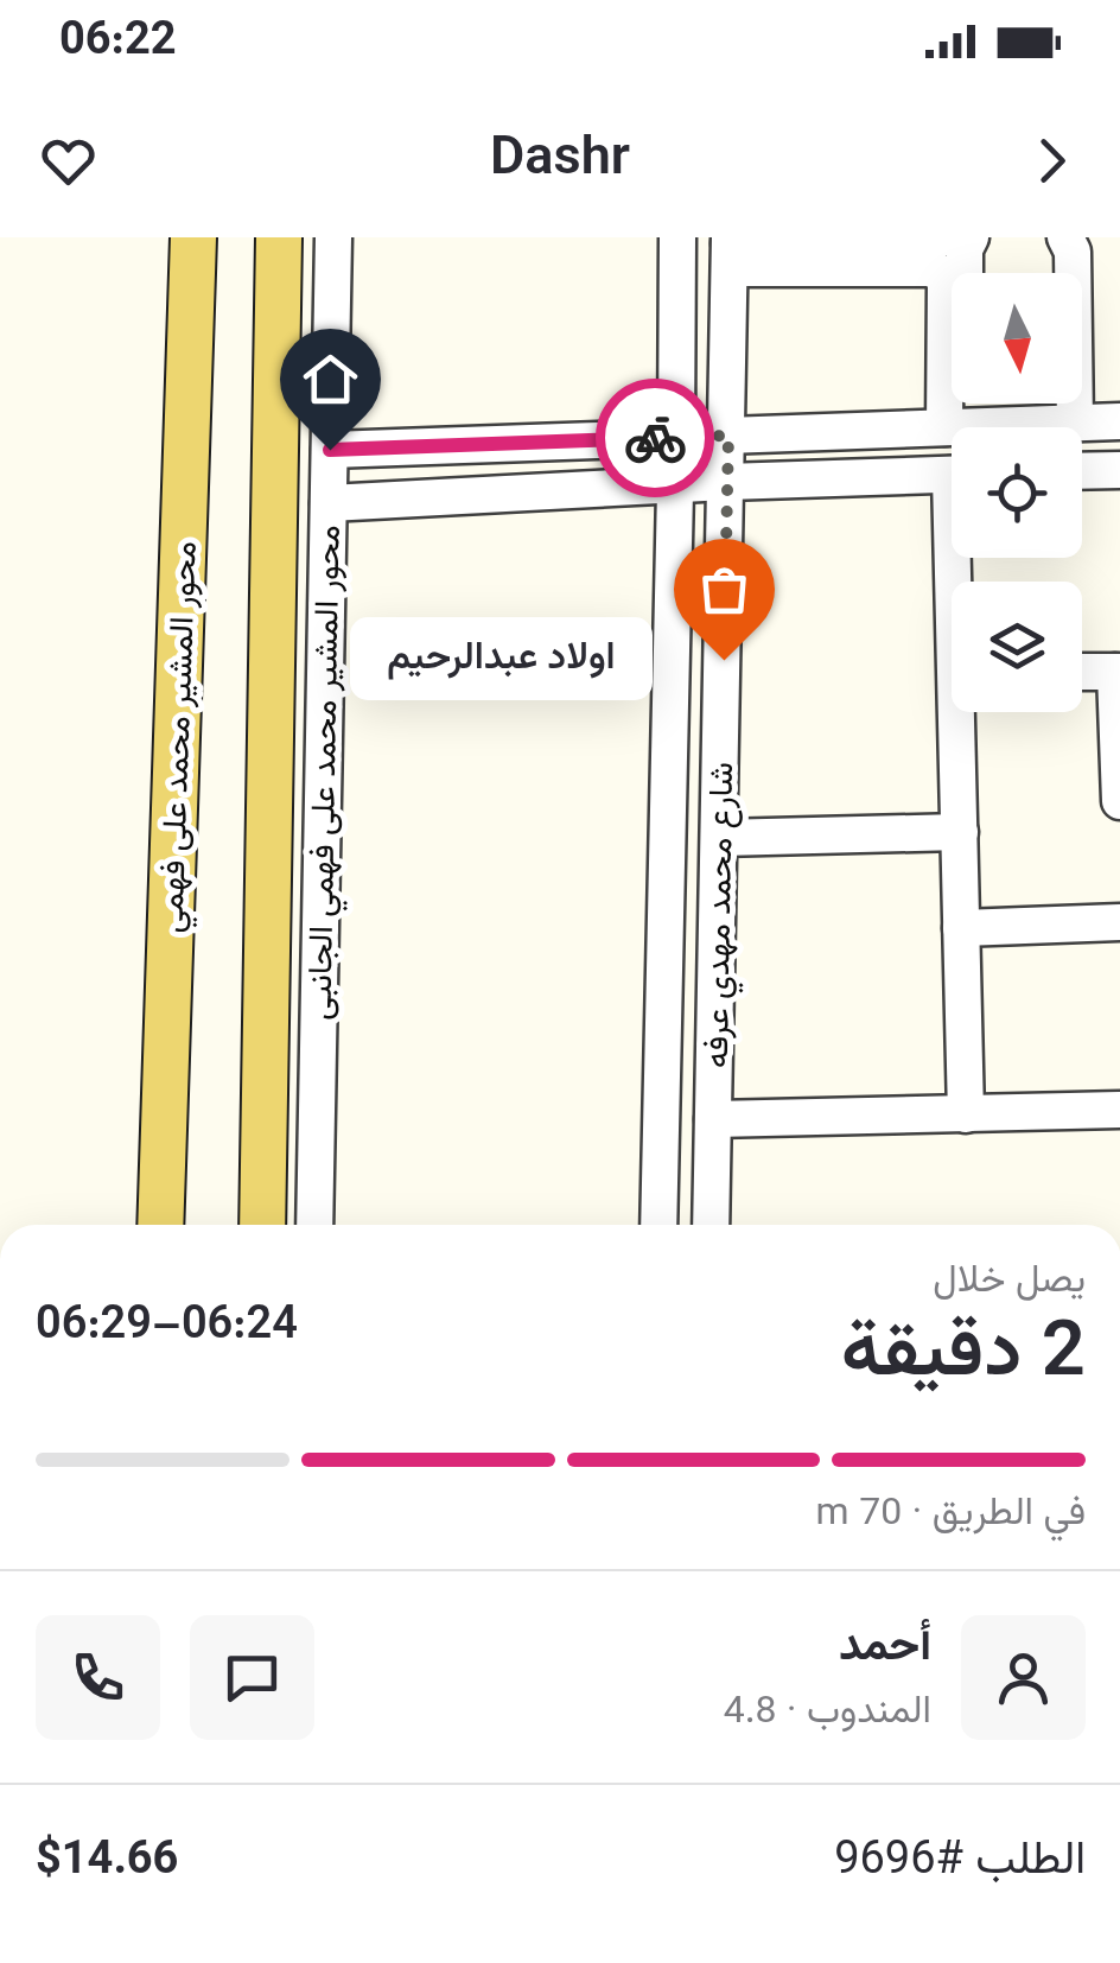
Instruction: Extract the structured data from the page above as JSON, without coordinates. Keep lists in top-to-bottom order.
{
  "streets": {
    "main road": ["محور المشير محمد على فهمي"],
    "street": ["محور المشير محمد على فهمي الجانبى", "شارع محمد مهدي عرفه"]
  },
  "places": ["اولاد عبدالرحيم"],
  "north": "bottom",
  "page": {
    "status": "06:22",
    "header": "Dashr",
    "bubble": "اولاد عبدالرحيم",
    "heading": ["2 دقيقة", "يصل خلال", "06:24–06:29"],
    "panel": [
      "أحمد",
      "المندوب · 4.8",
      "الطلب #9696",
      "$14.66"
    ],
    "bar": "في الطريق · 70 m"
  }
}
